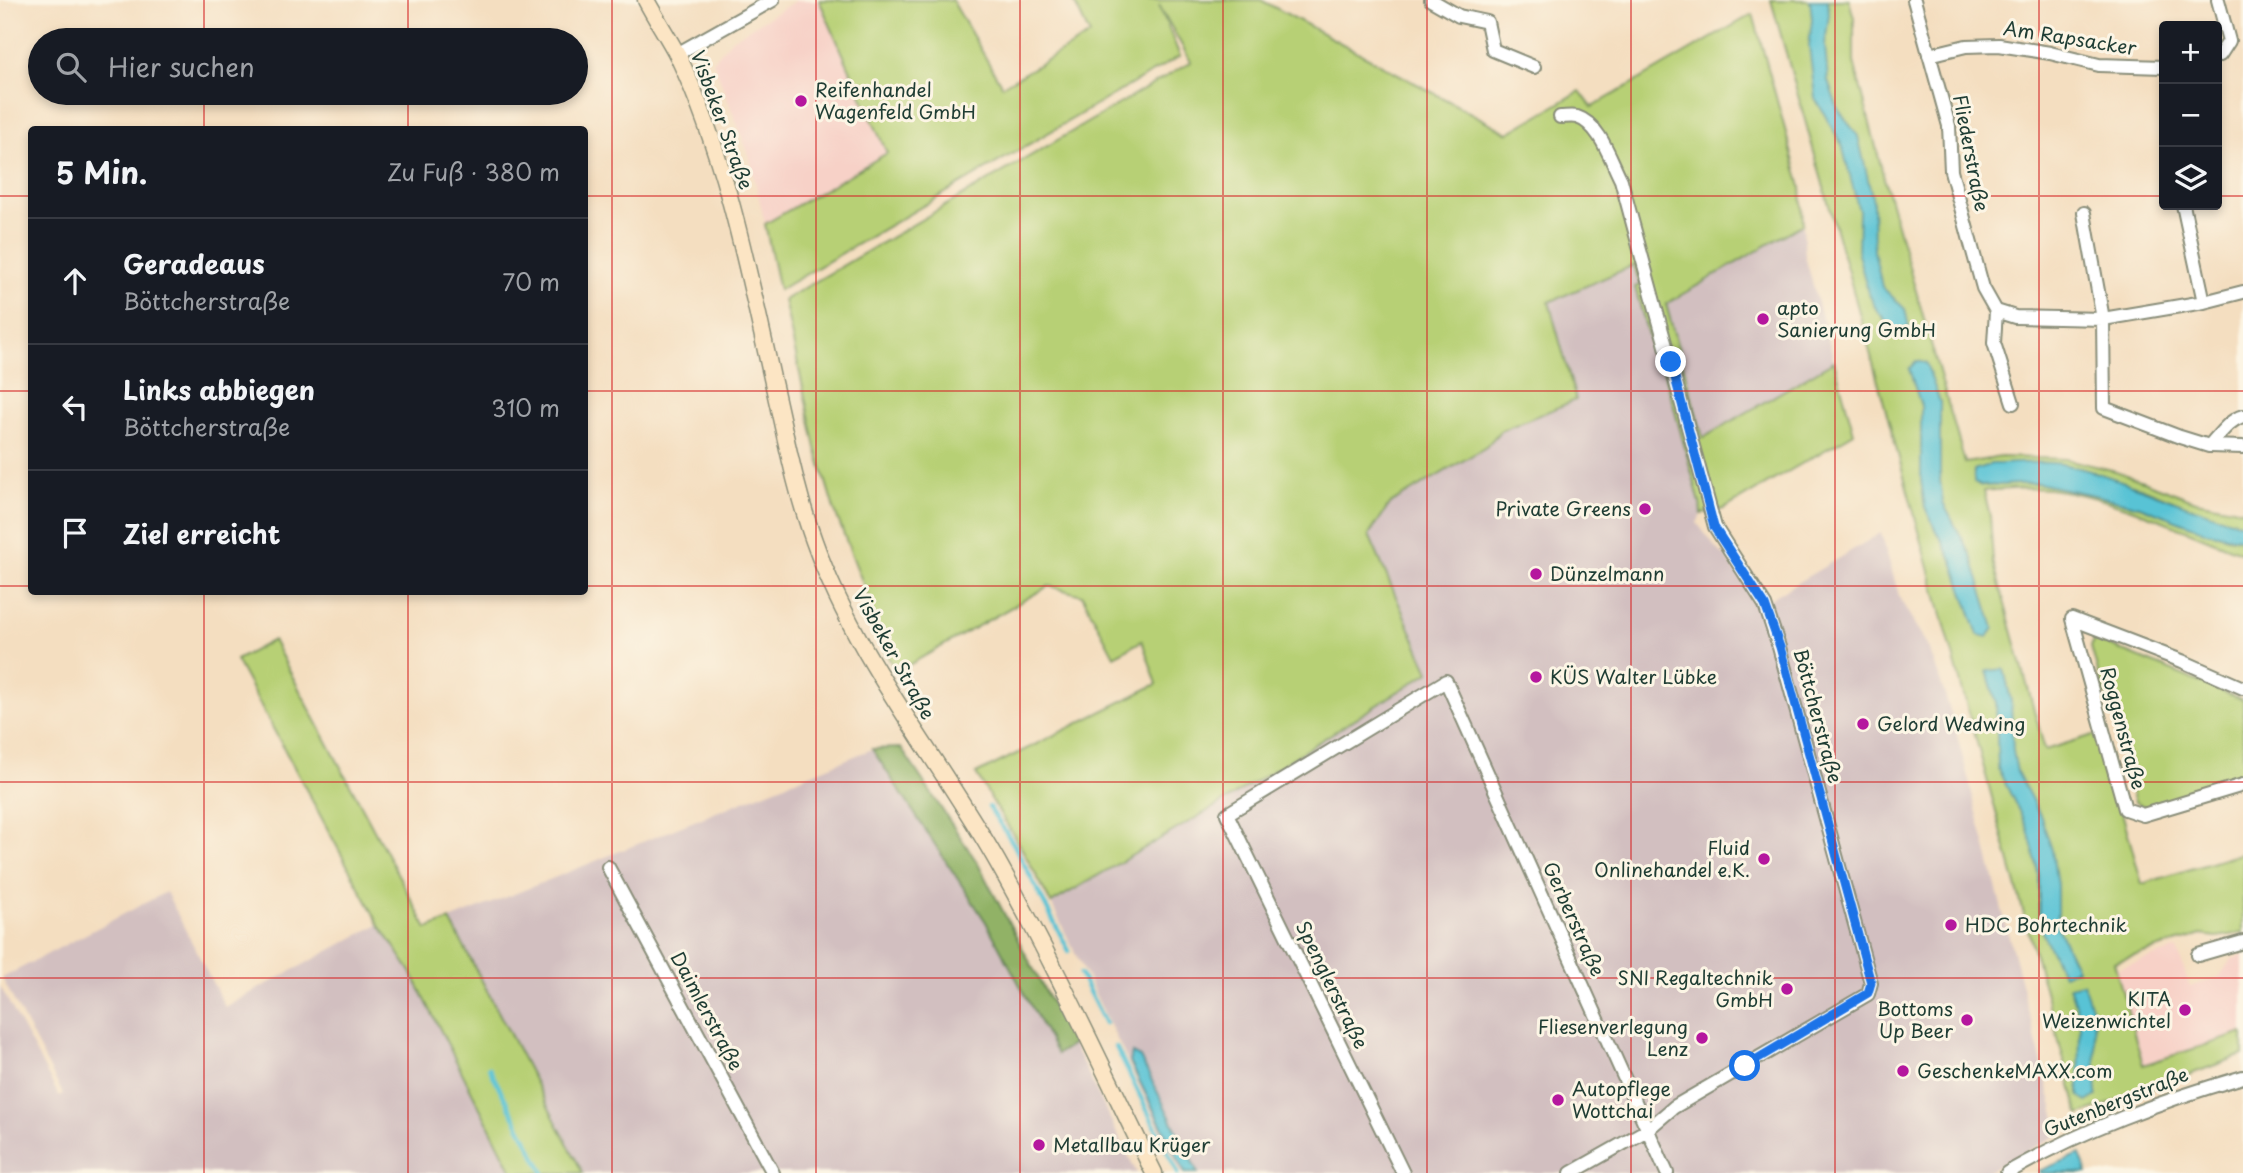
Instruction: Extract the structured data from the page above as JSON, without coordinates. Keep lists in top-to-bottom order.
{
  "streets": {
    "main road": ["Visbeker Straße"],
    "street": [
      "Am Rapsacker",
      "Fliederstraße",
      "Böttcherstraße",
      "Roggenstraße",
      "Gerberstraße",
      "Spenglerstraße",
      "Daimlerstraße",
      "Gutenbergstraße"
    ]
  },
  "crossings": [
    ["Am Rapsacker", "Fliederstraße"],
    ["Böttcherstraße", "Gerberstraße"],
    ["Gerberstraße", "Spenglerstraße"]
  ],
  "places": [
    "Reifenhandel Wagenfeld GmbH",
    "apto Sanierung GmbH",
    "Private Greens",
    "Dünzelmann",
    "KÜS Walter Lübke",
    "Gelord Wedwing",
    "Fluid Onlinehandel e.K.",
    "HDC Bohrtechnik",
    "SNI Regaltechnik GmbH",
    "KITA Weizenwichtel",
    "Bottoms Up Beer",
    "Fliesenverlegung Lenz",
    "GeschenkeMAXX.com",
    "Autopflege Wottchai",
    "Metallbau Krüger"
  ],
  "page": {
    "map_buttons": ["+", "−"],
    "search": "Hier suchen",
    "heading": ["5 Min.", "Zu Fuß · 380 m"],
    "list": [
      ["Geradeaus", "Böttcherstraße", "70 m"],
      ["Links abbiegen", "Böttcherstraße", "310 m"],
      "Ziel erreicht"
    ]
  }
}
